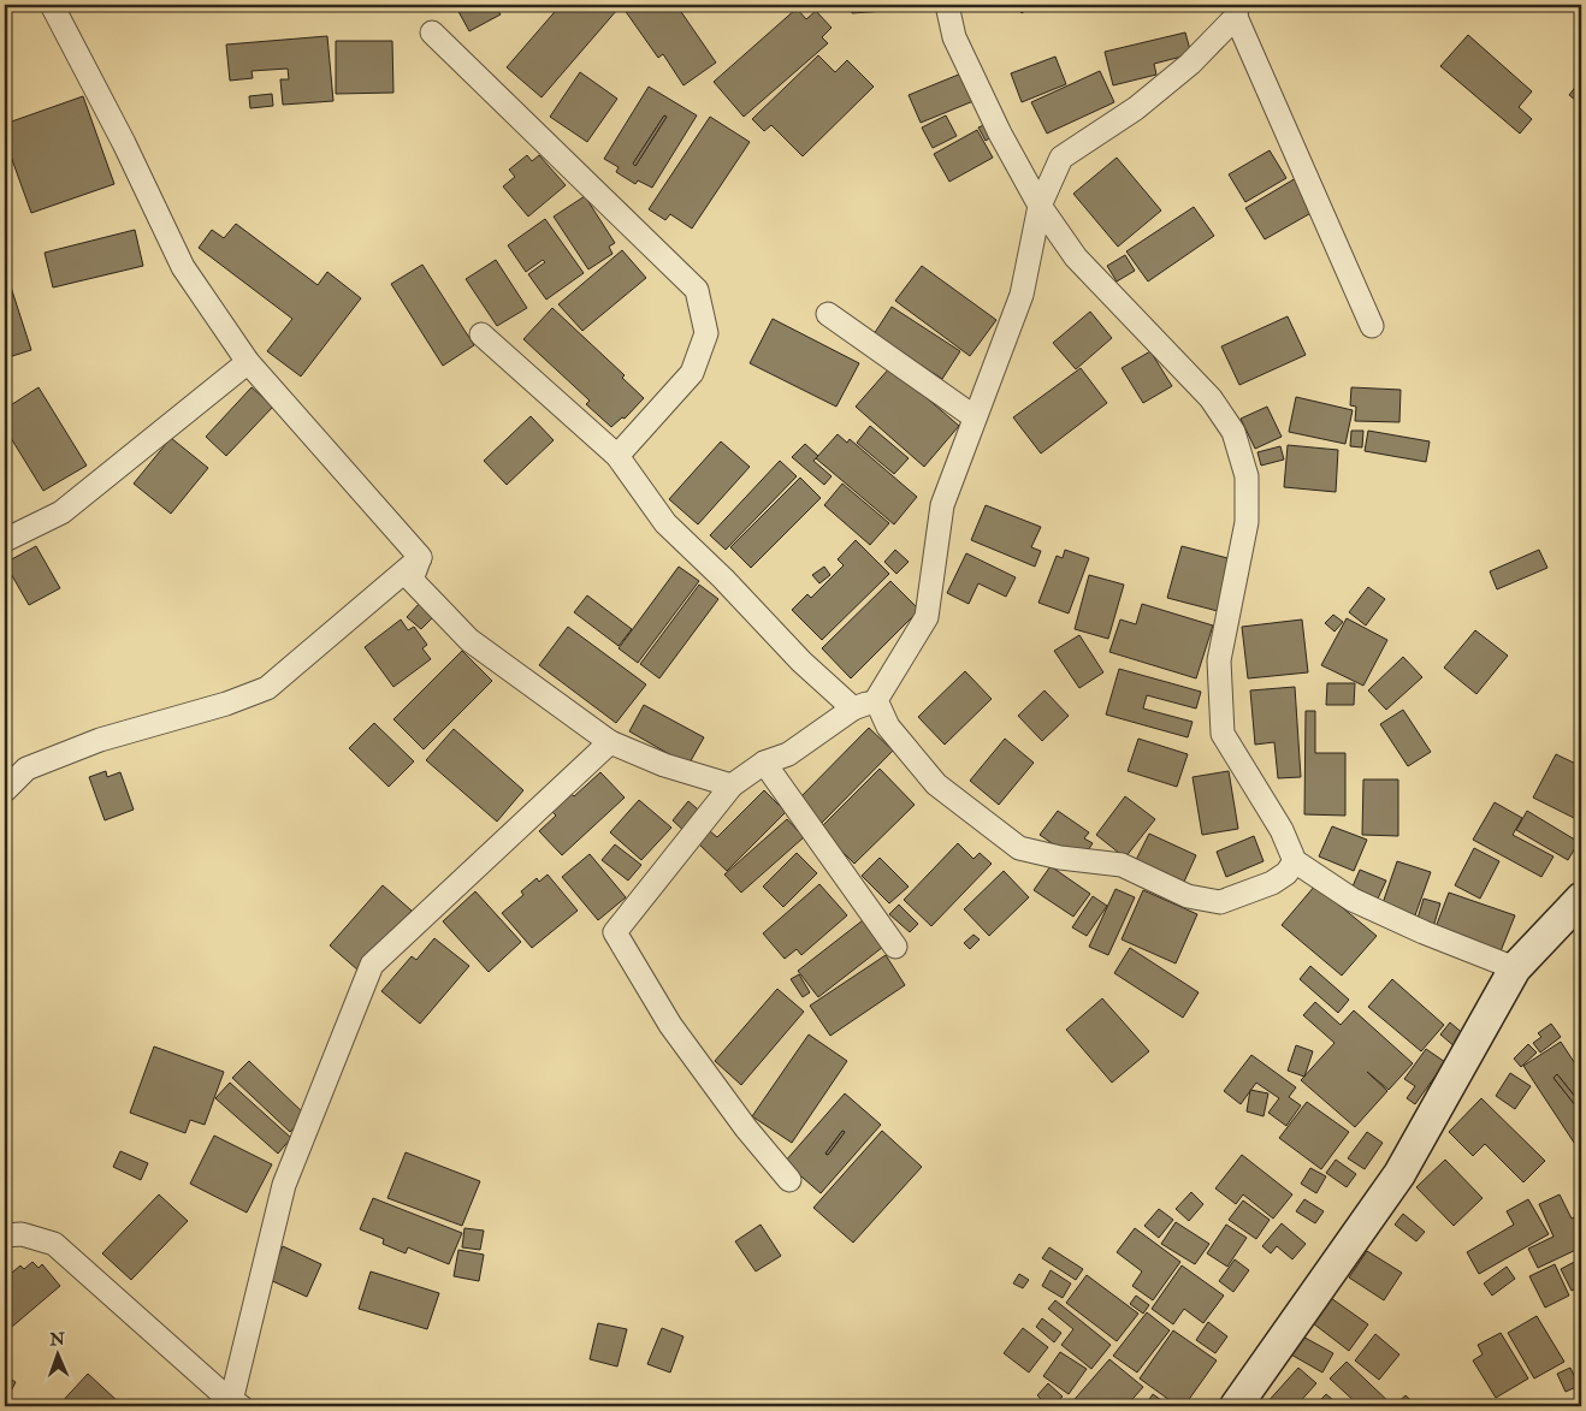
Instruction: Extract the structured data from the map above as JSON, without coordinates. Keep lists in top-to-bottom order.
{
  "north": "top"
}
